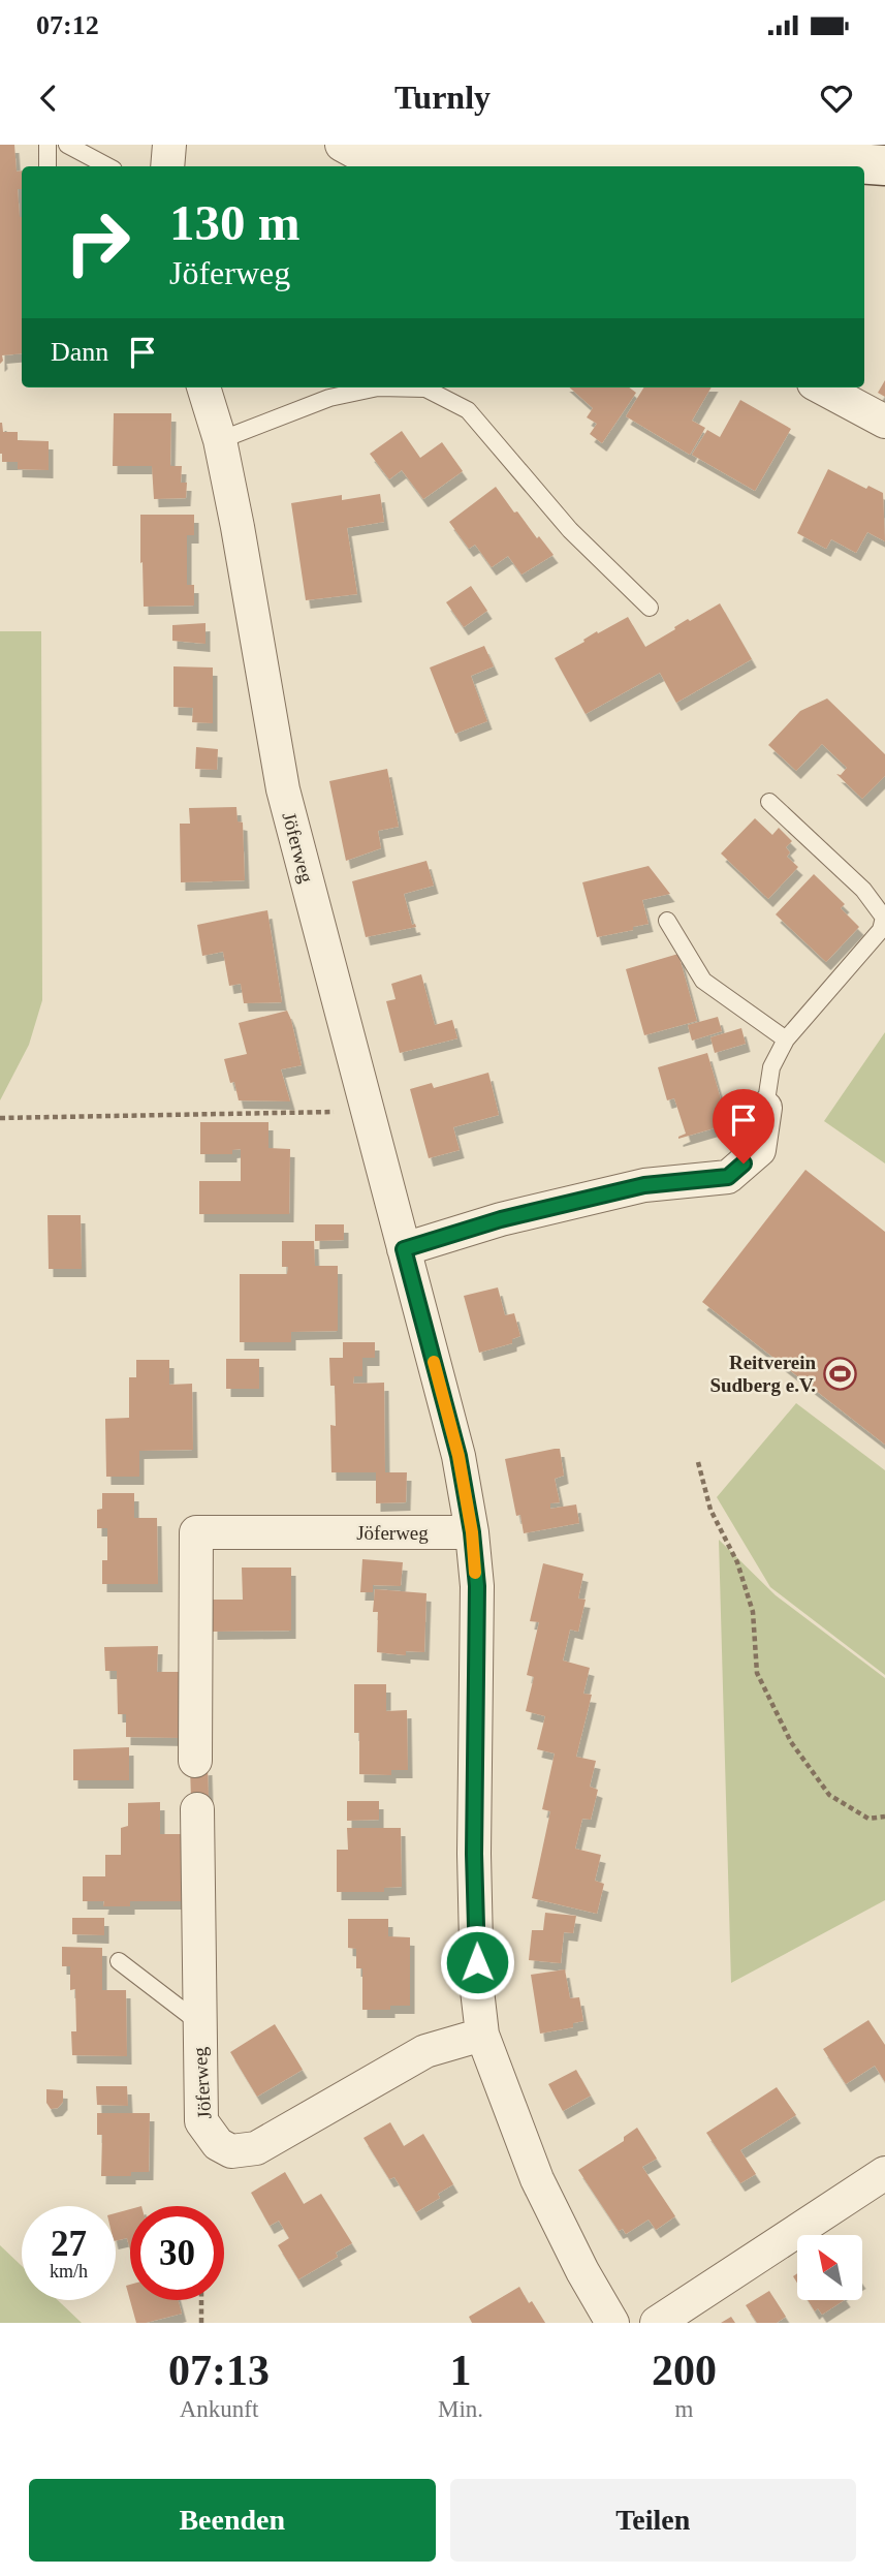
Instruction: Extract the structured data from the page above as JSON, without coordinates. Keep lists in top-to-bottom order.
{
  "streets": {
    "street": ["Jöferweg"]
  },
  "places": {
    "sports": ["Reitverein Sudberg e.V."]
  },
  "north": "top left",
  "page": {
    "status": "07:12",
    "header": "Turnly",
    "turn": ["130 m", "Jöferweg"],
    "then": "Dann",
    "speed": "27 km/h",
    "limit": "30",
    "eta": [
      "07:13",
      "Ankunft",
      "1",
      "Min.",
      "200",
      "m"
    ],
    "buttons": ["Beenden", "Teilen"]
  }
}
